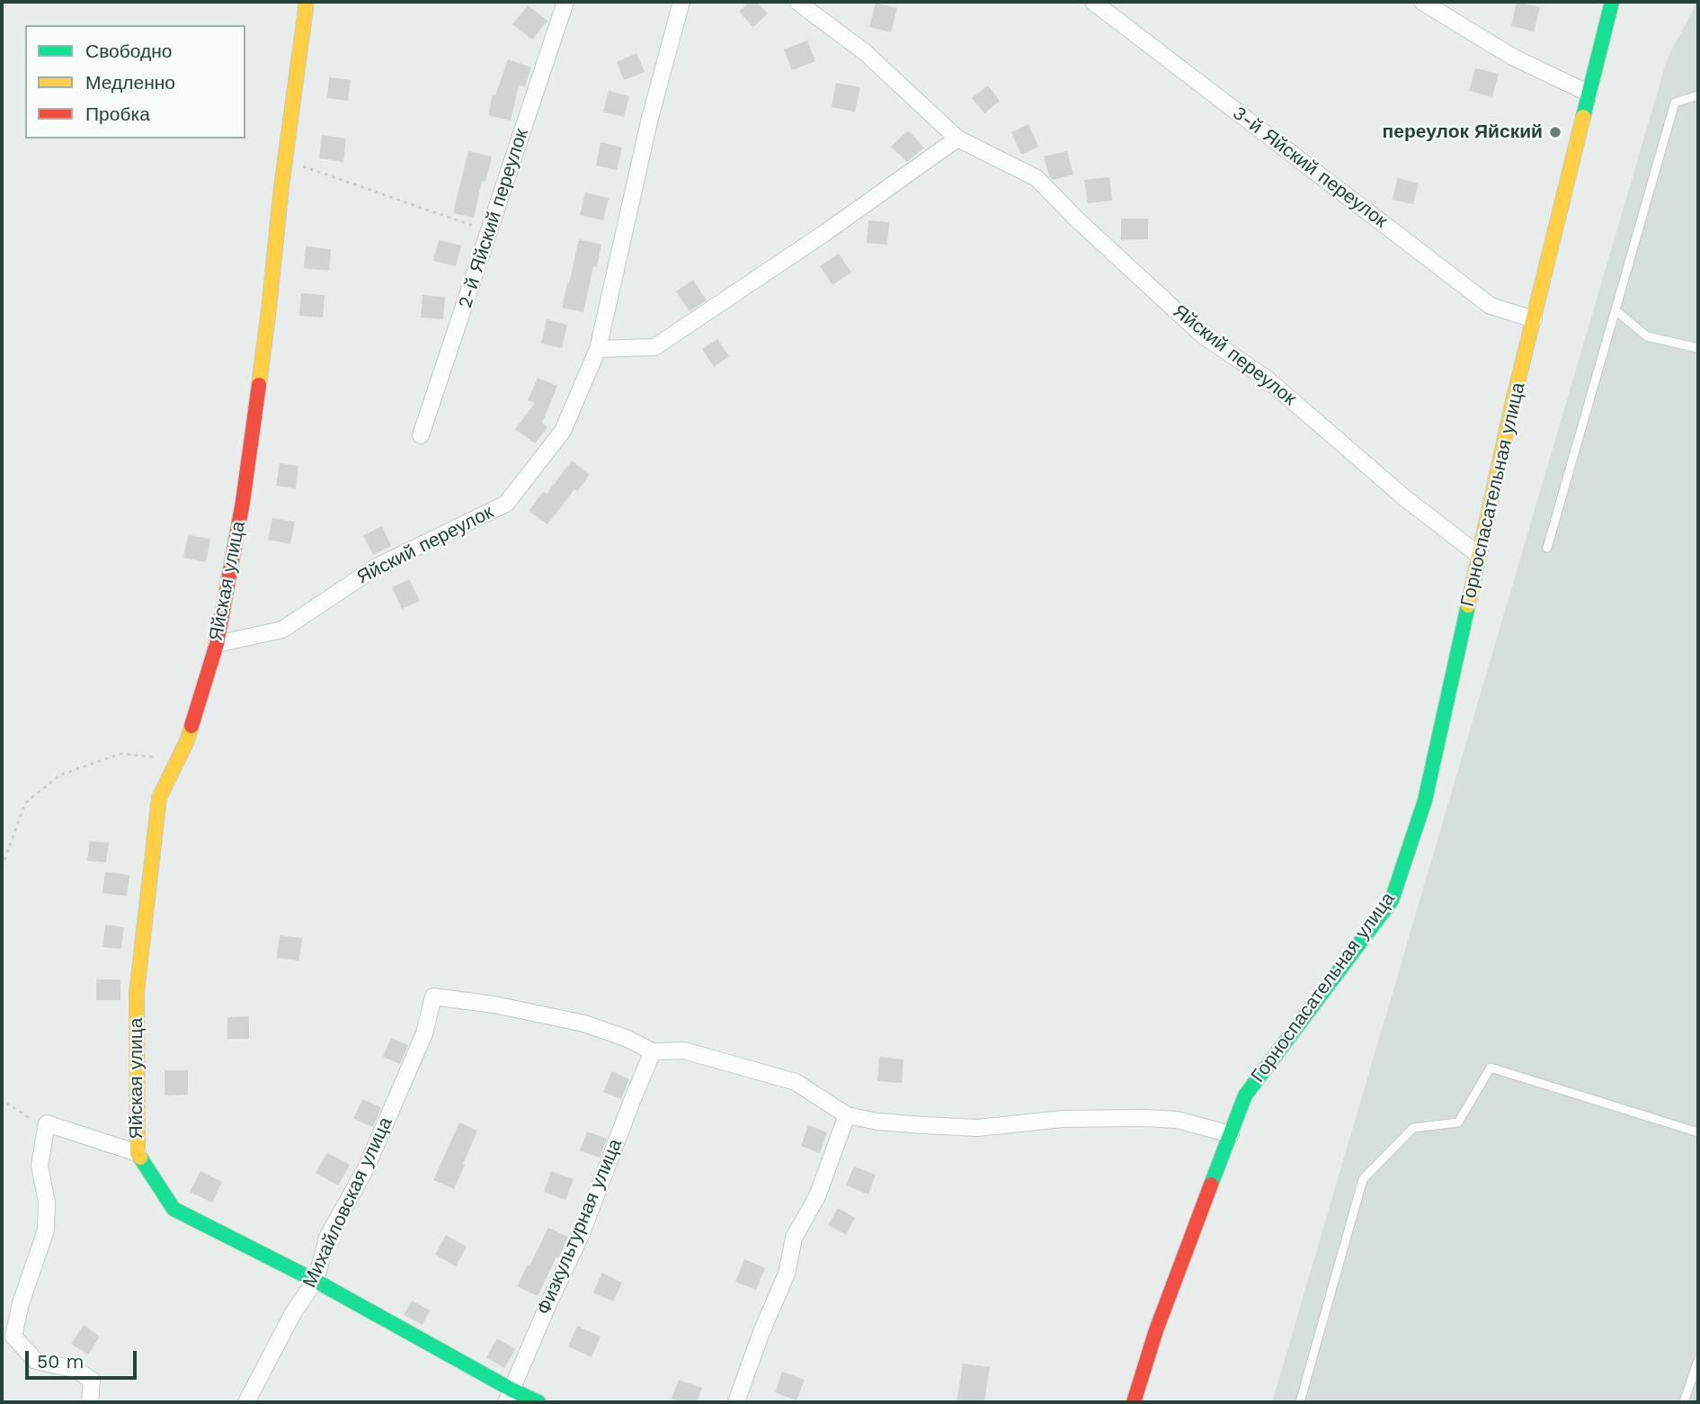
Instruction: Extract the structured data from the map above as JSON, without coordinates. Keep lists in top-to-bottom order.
{
  "streets": {
    "street": [
      "3-й Яйский переулок",
      "2-й Яйский переулок",
      "Яйский переулок",
      "Горноспасательная улица",
      "Яйская улица",
      "Михайловская улица",
      "Физкультурная улица"
    ]
  },
  "crossings": [
    ["3-й Яйский переулок", "Горноспасательная улица"],
    ["Яйский переулок", "Горноспасательная улица"],
    ["Яйский переулок", "Яйская улица"],
    ["Михайловская улица", "Физкультурная улица"]
  ],
  "places": ["переулок Яйский"],
  "legend": ["Свободно", "Медленно", "Пробка"],
  "scale_bar": "50 m"
}
